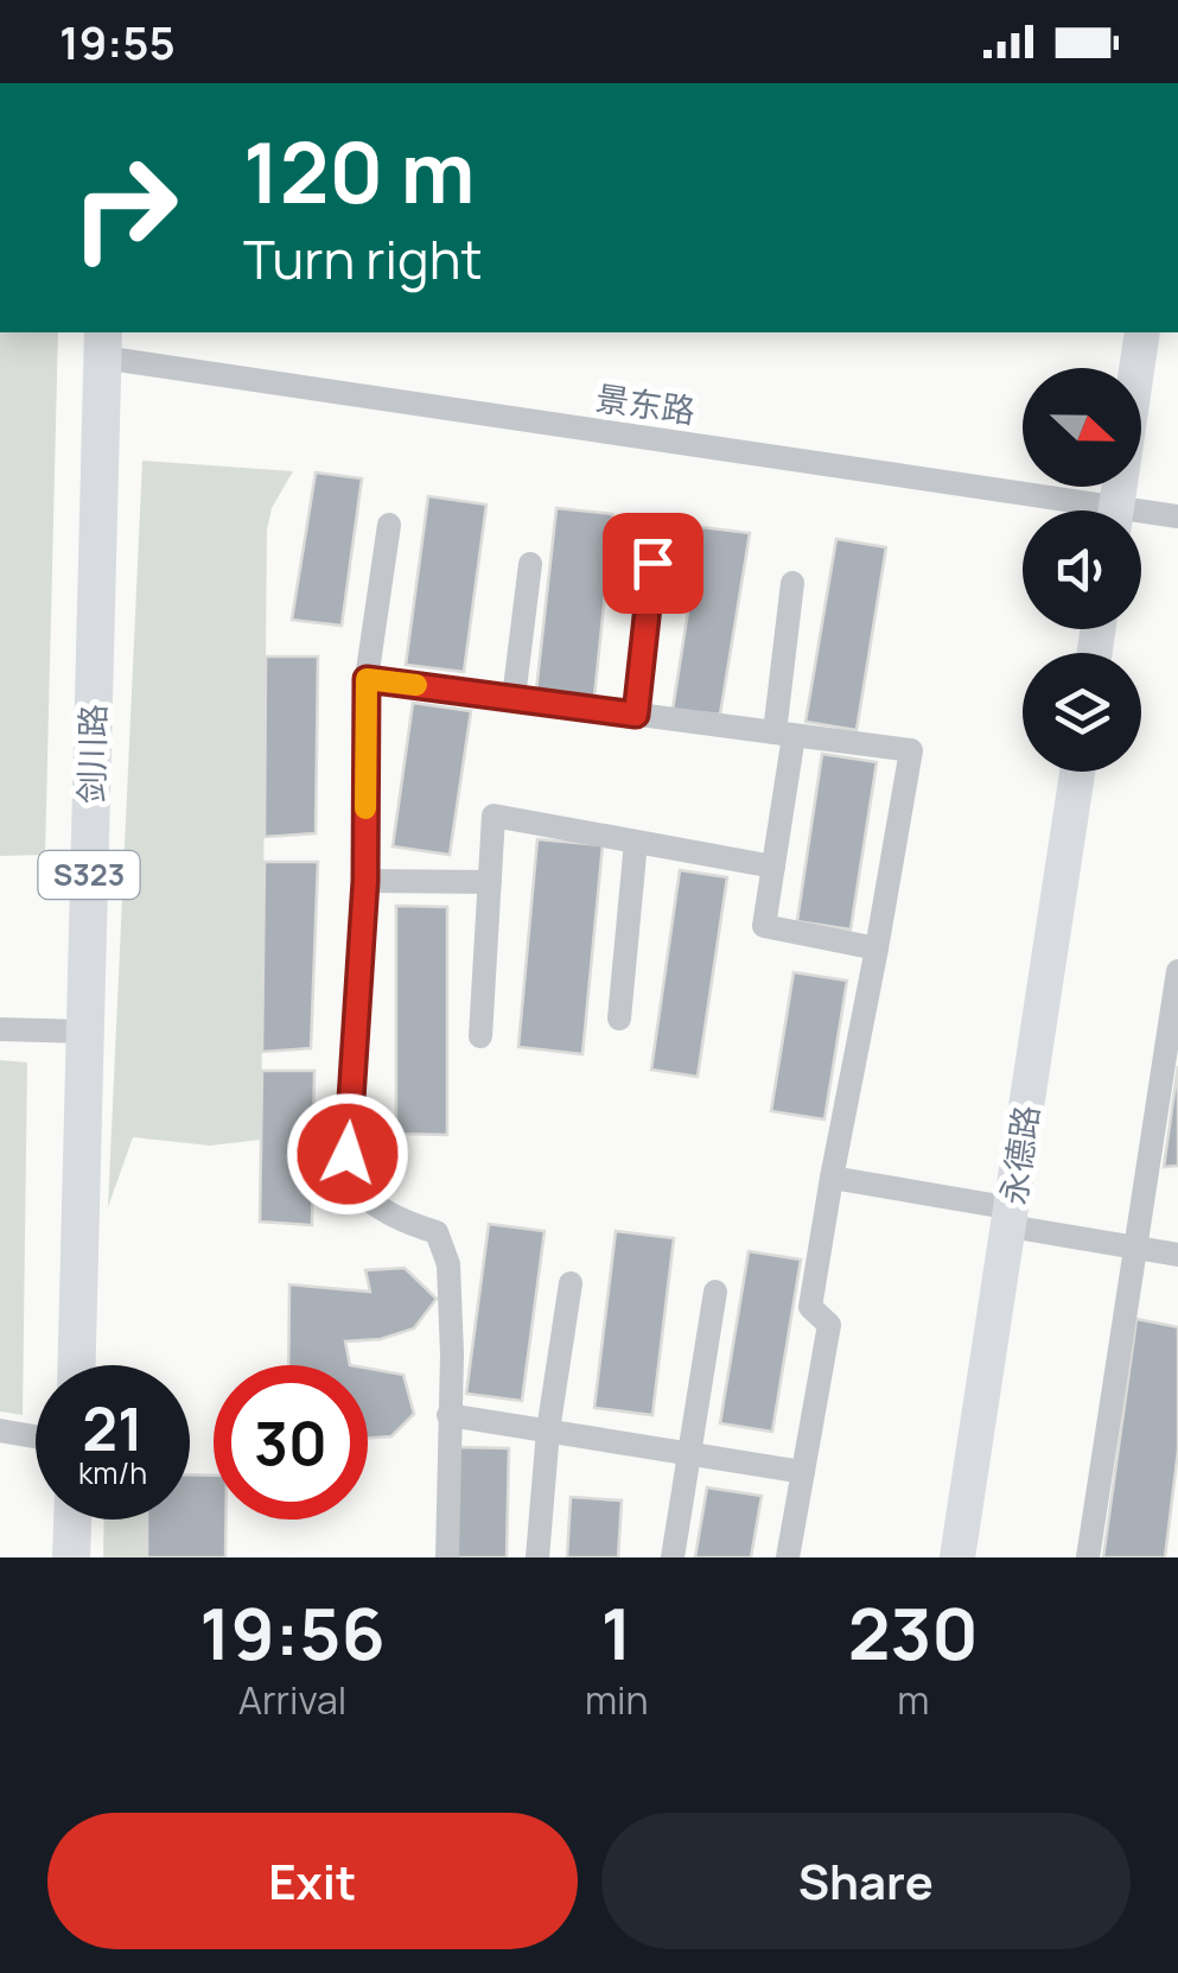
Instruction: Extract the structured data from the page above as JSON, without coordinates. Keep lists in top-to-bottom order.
{
  "streets": {
    "main road": ["剑川路", "S323"],
    "street": ["景东路", "永德路"]
  },
  "crossings": [
    ["景东路", "剑川路"]
  ],
  "north": "right",
  "page": {
    "status": "19:55",
    "turn": ["120 m", "Turn right"],
    "speed": "21 km/h",
    "limit": "30",
    "eta": [
      "19:56",
      "Arrival",
      "1",
      "min",
      "230",
      "m"
    ],
    "buttons": ["Exit", "Share"]
  }
}
